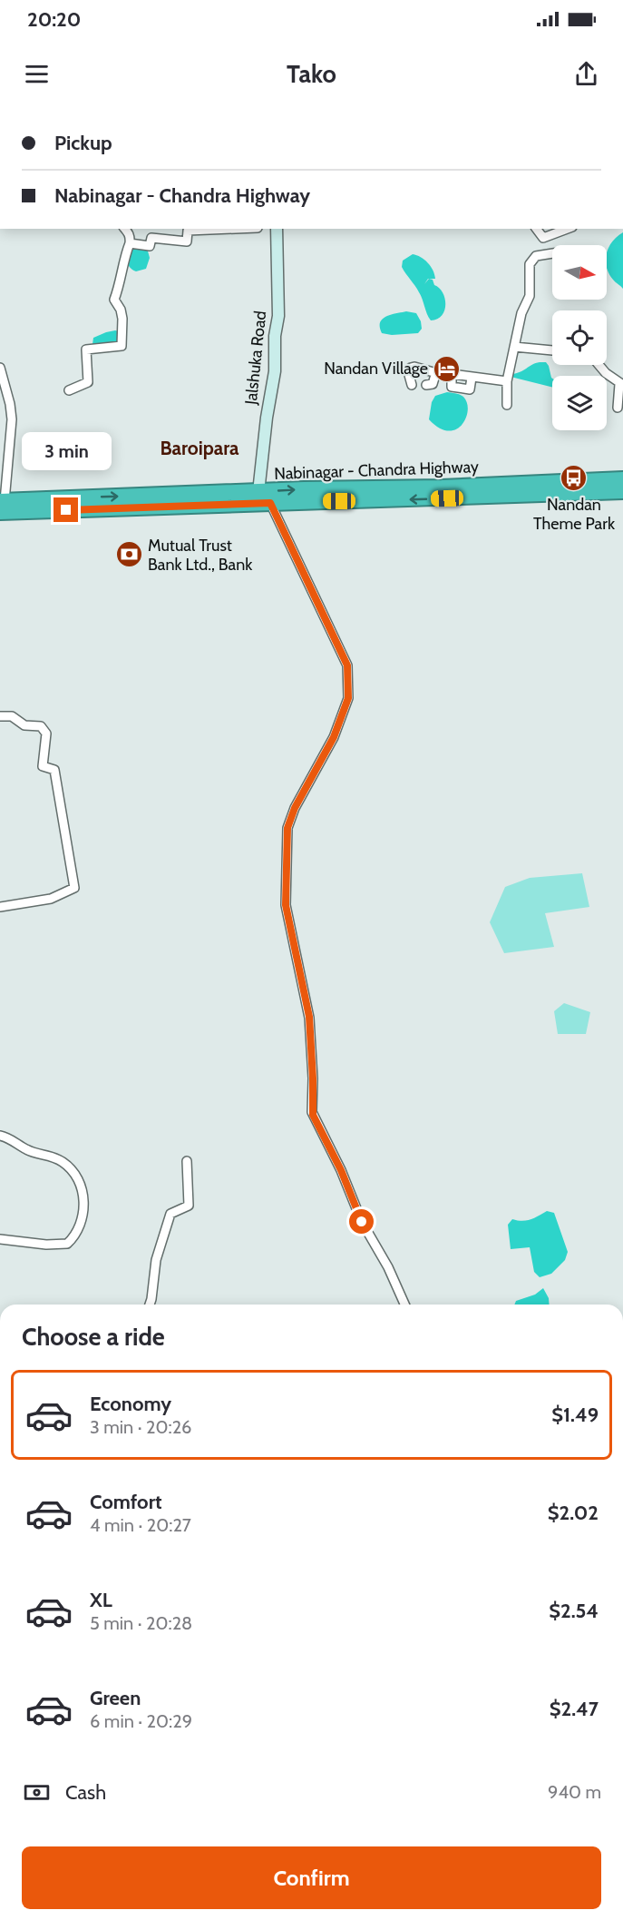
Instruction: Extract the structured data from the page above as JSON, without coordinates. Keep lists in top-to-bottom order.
{
  "streets": {
    "highway": ["Nabinagar - Chandra Highway"],
    "street": ["Jalshuka Road"]
  },
  "crossings": [
    ["Jalshuka Road", "Nabinagar - Chandra Highway"]
  ],
  "districts": ["Baroipara"],
  "places": {
    "hotel": ["Nandan Village"],
    "bus stop": ["Nandan Theme Park"],
    "bank": ["Mutual Trust Bank Ltd., Bank"]
  },
  "north": "right",
  "page": {
    "status": "20:20",
    "header": "Tako",
    "banner": ["Pickup", "Nabinagar - Chandra Highway"],
    "bubble": "3 min",
    "heading": "Choose a ride",
    "list": [
      {
        "name": "Economy",
        "note": "3 min · 20:26",
        "value": "$1.49"
      },
      {
        "name": "Comfort",
        "note": "4 min · 20:27",
        "value": "$2.02"
      },
      {
        "name": "XL",
        "note": "5 min · 20:28",
        "value": "$2.54"
      },
      {
        "name": "Green",
        "note": "6 min · 20:29",
        "value": "$2.47"
      }
    ],
    "pay": ["Cash", "940 m"],
    "buttons": "Confirm"
  }
}
